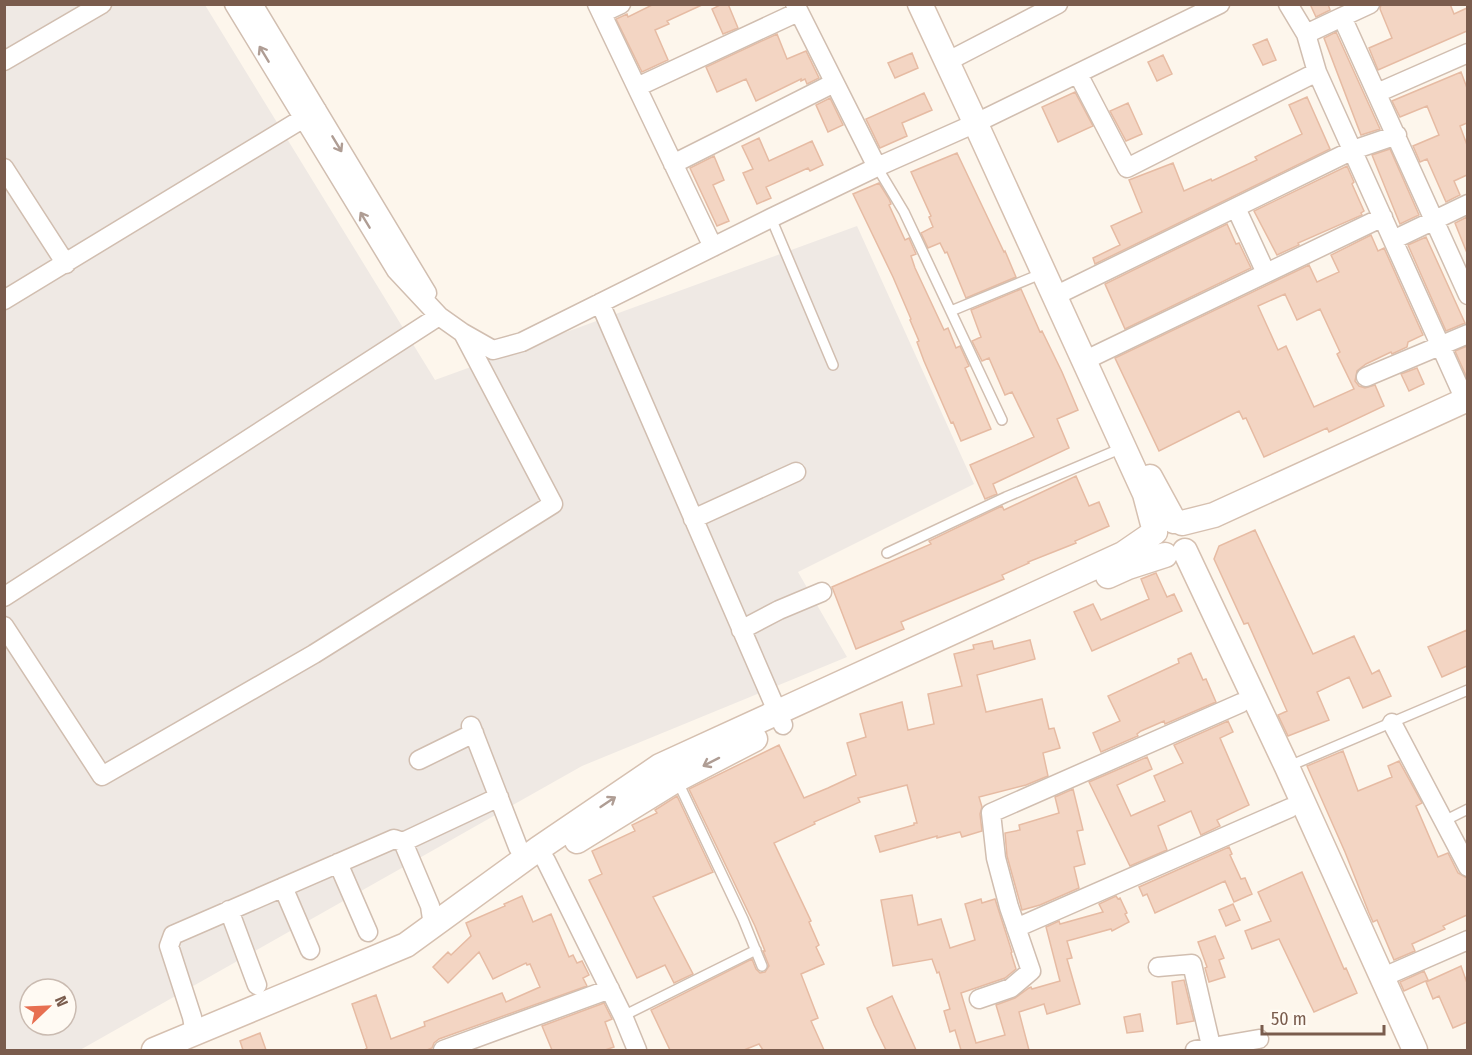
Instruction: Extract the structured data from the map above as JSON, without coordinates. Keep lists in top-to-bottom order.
{
  "scale_bar": "50 m",
  "north": "top right"
}
